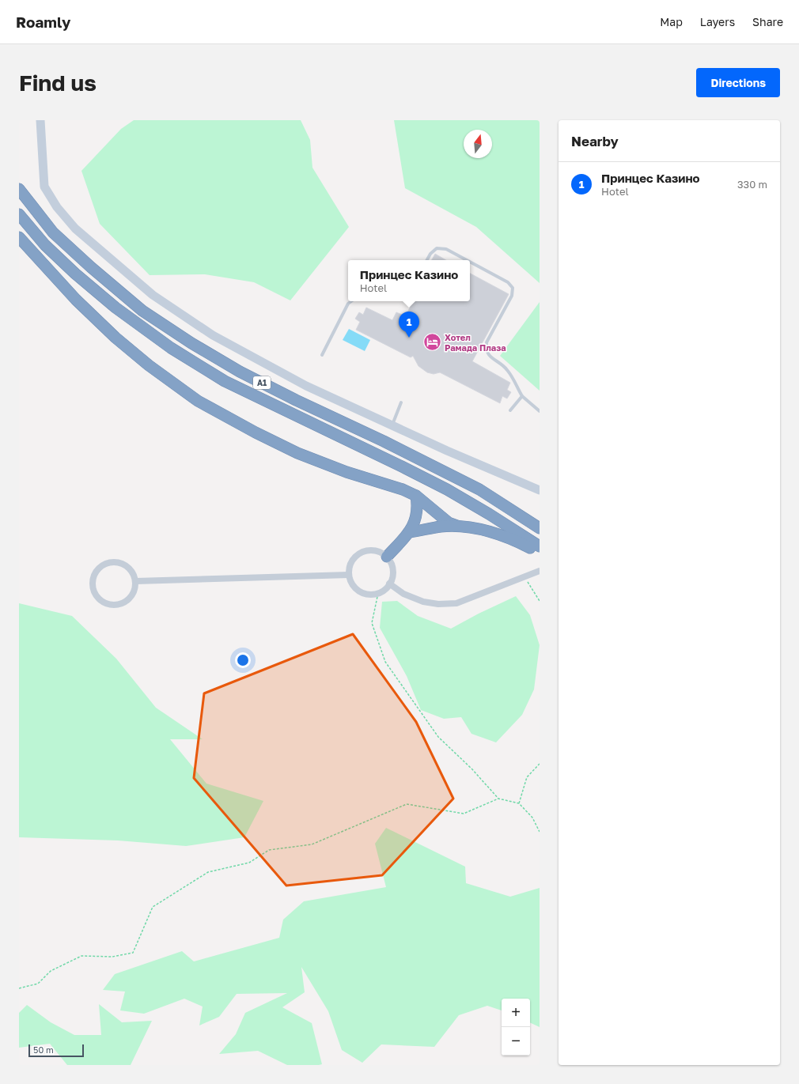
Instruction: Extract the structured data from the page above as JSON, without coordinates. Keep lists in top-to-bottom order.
{
  "streets": {
    "highway": ["A1"]
  },
  "places": {
    "hotel": ["Хотел Рамада Плаза"]
  },
  "scale_bar": "50 m",
  "north": "top",
  "page": {
    "header": "Roamly",
    "nav": ["Map", "Layers", "Share"],
    "buttons": "Directions",
    "title": "Find us",
    "heading": "Nearby",
    "list": [
      {
        "mark": "1",
        "name": "Принцес Казино",
        "note": "Hotel",
        "value": "330 m"
      }
    ],
    "popup": ["Принцес Казино", "Hotel"],
    "pins": "1",
    "map_buttons": ["+", "−"],
    "scale": "50 m"
  }
}
